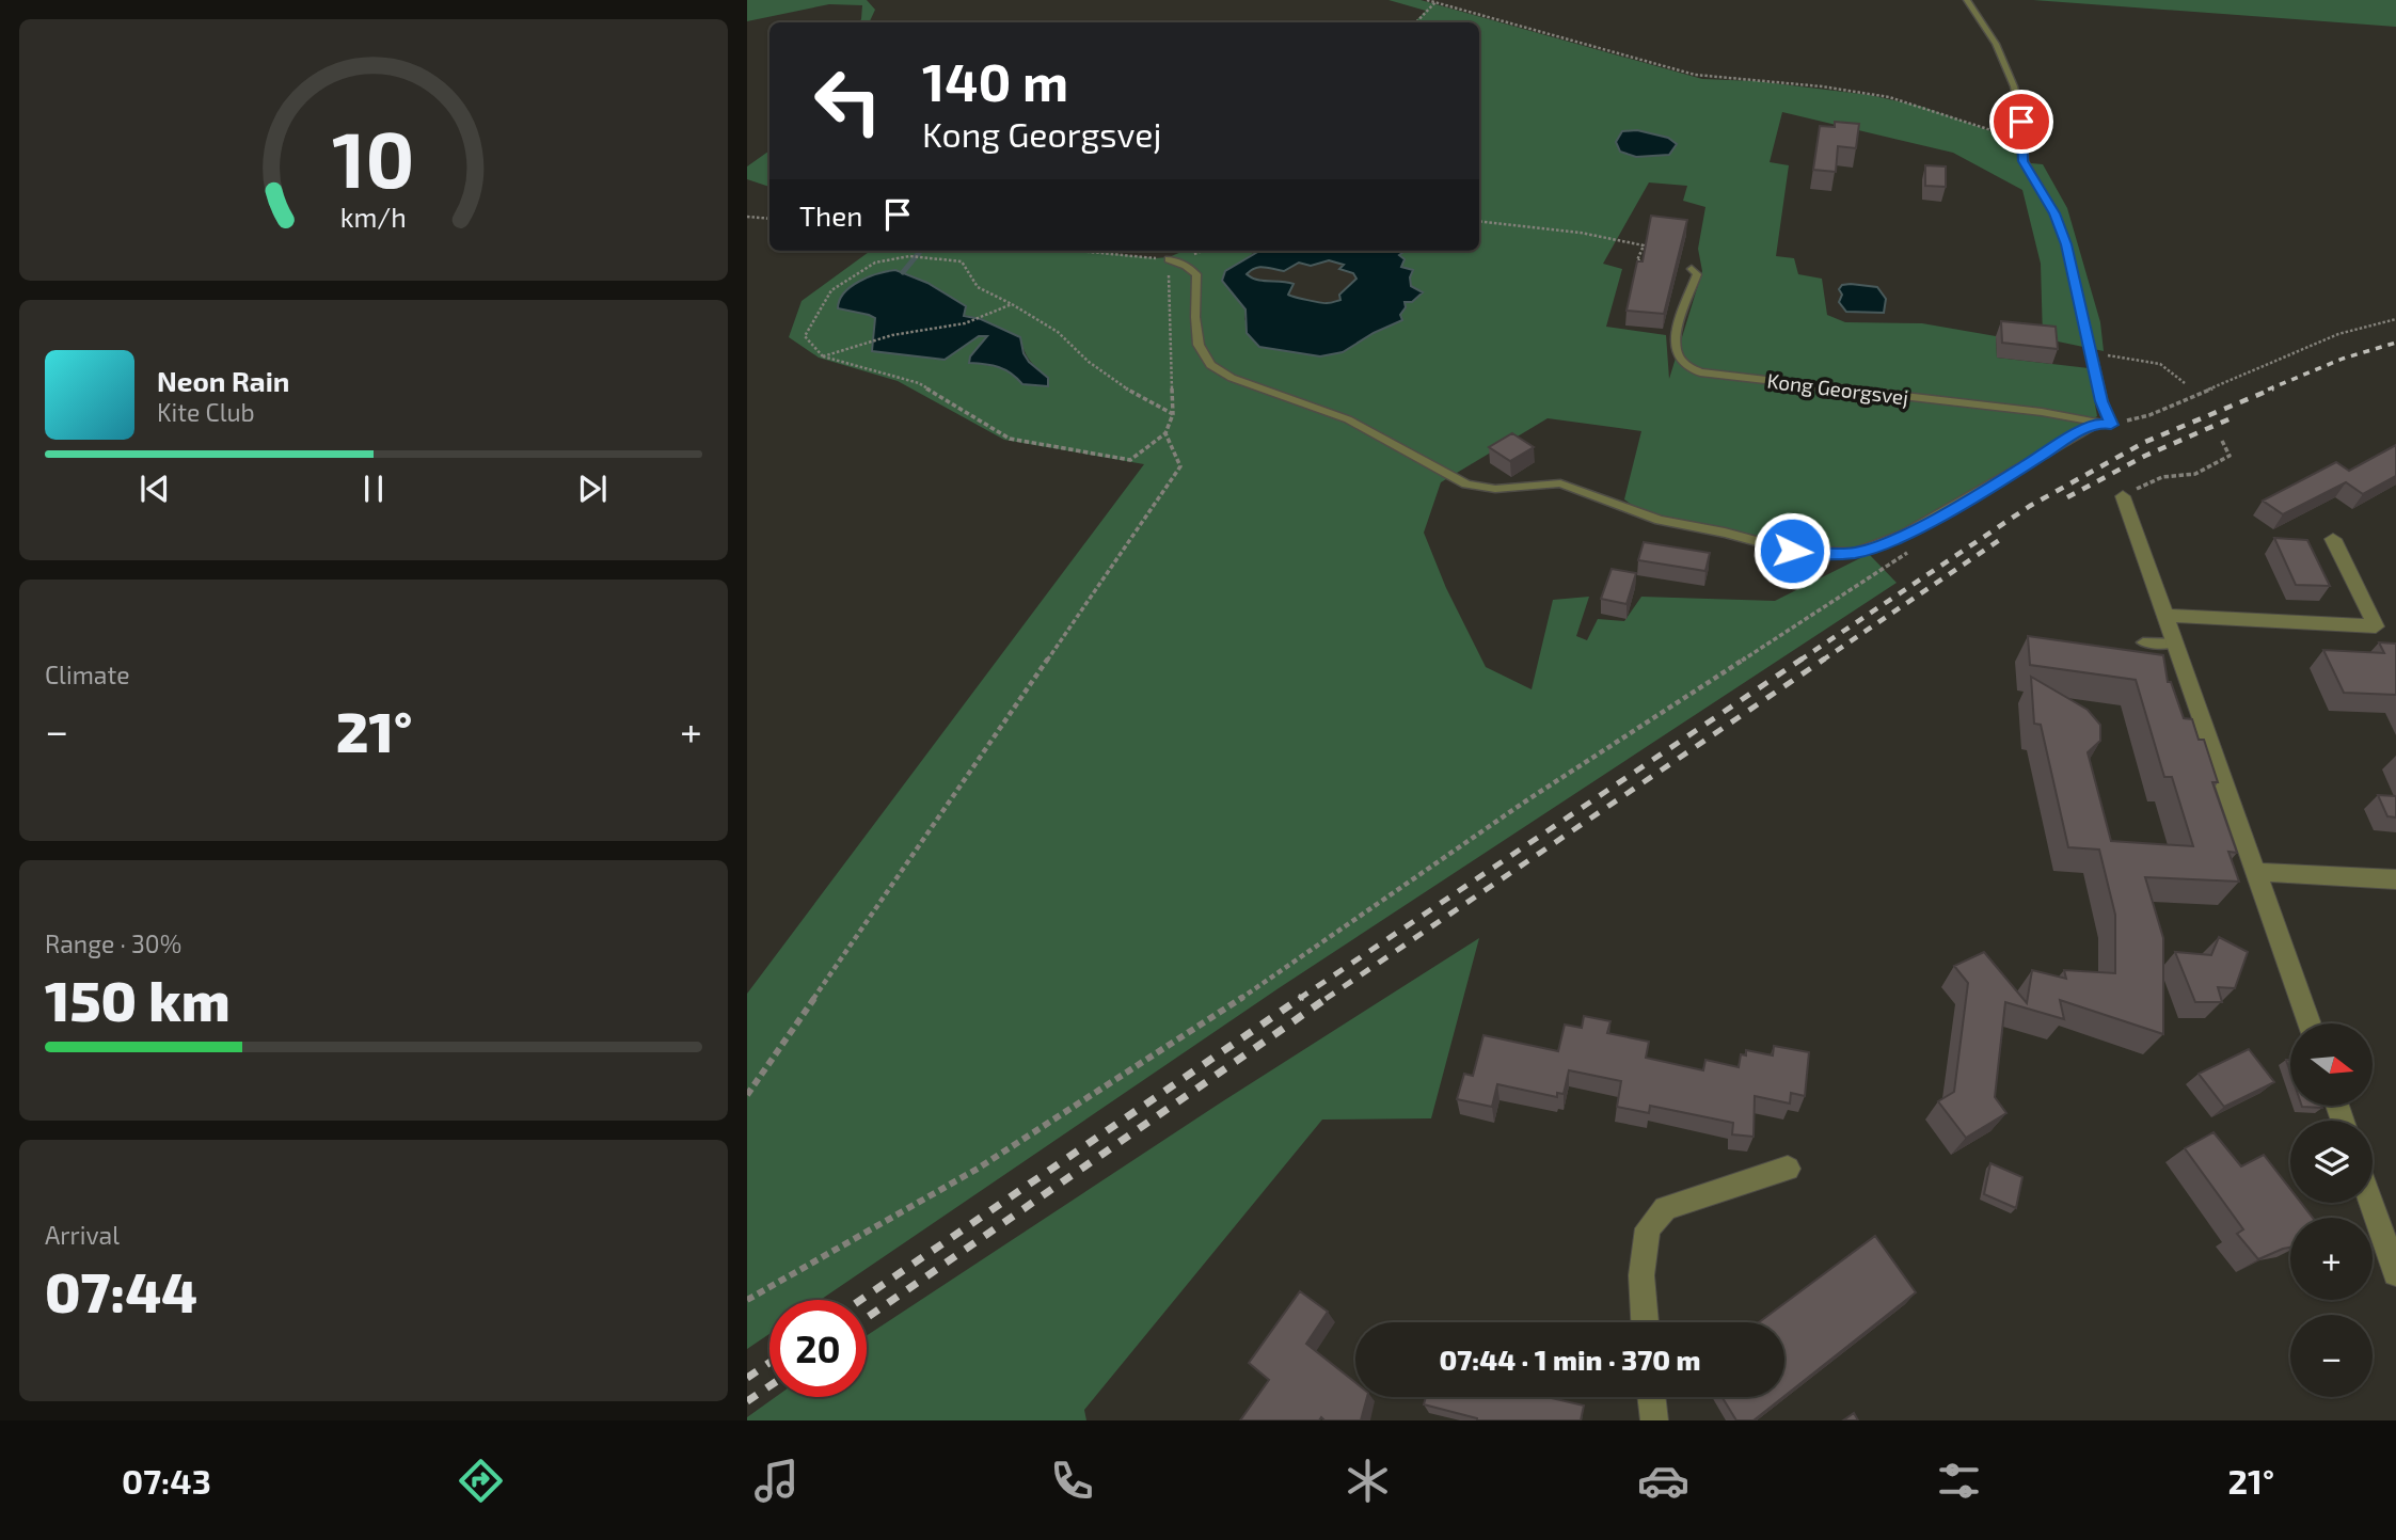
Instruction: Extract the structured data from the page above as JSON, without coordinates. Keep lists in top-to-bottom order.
{
  "streets": {
    "lane": ["Kong Georgsvej"]
  },
  "north": "right",
  "page": {
    "turn": ["140 m", "Kong Georgsvej"],
    "then": "Then",
    "song": ["Neon Rain", "Kite Club"],
    "tile": [
      "Climate",
      ["Range · 30%", "150 km"],
      ["Arrival", "07:44"]
    ],
    "heat": ["−", "21°", "+"],
    "map_buttons": ["+", "−"],
    "limit": "20",
    "trip": "07:44 · 1 min · 370 m",
    "tabs": ["07:43", "21°"],
    "gauge": ["10", "km/h"]
  }
}
